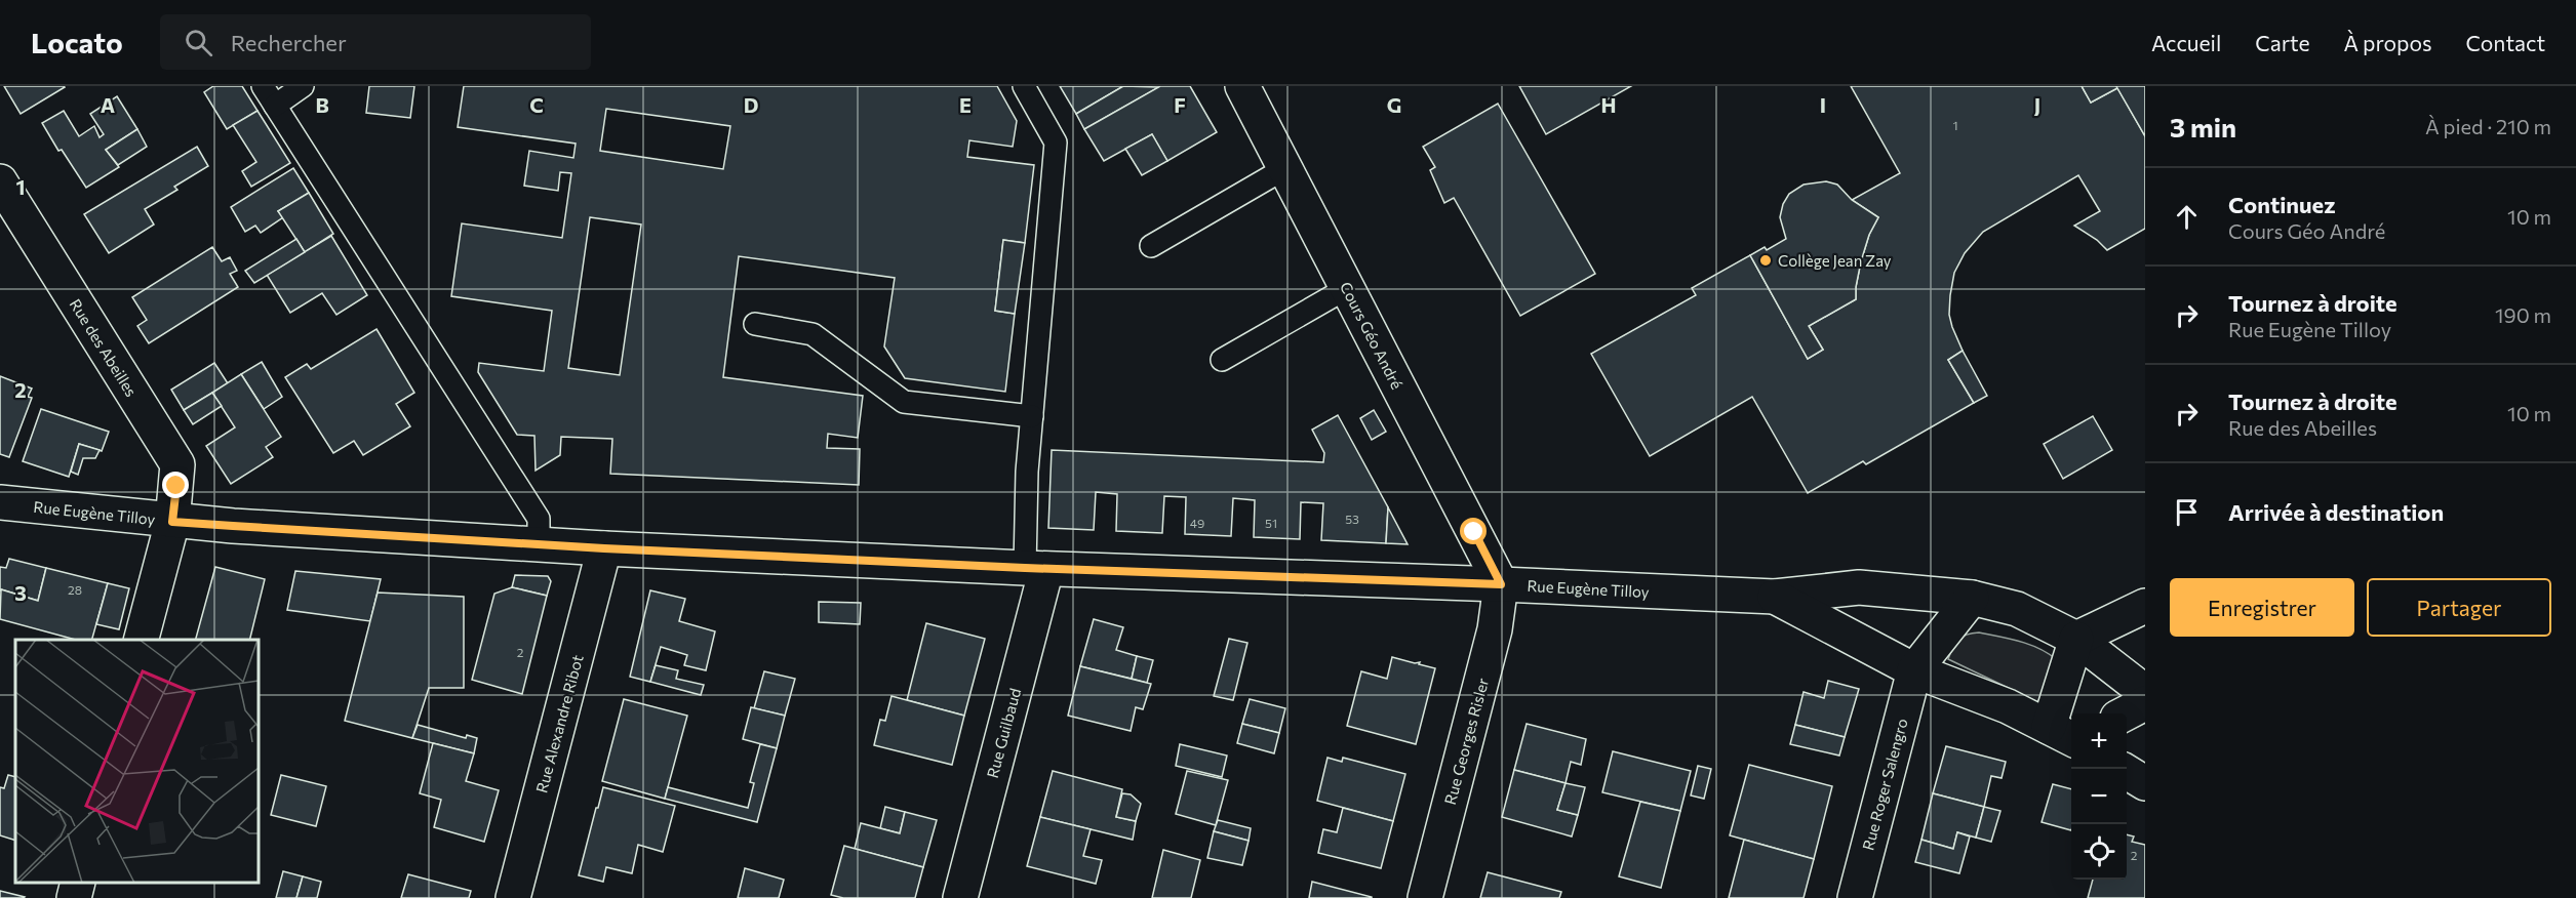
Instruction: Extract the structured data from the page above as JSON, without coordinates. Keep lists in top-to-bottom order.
{
  "streets": {
    "street": [
      "Cours Géo André",
      "Rue des Abeilles",
      "Rue Eugène Tilloy",
      "Rue Alexandre Ribot",
      "Rue Guilbaud",
      "Rue Georges Risler",
      "Rue Roger Salengro"
    ]
  },
  "crossings": [
    ["Cours Géo André", "Rue Eugène Tilloy"],
    ["Cours Géo André", "Rue Georges Risler"],
    ["Rue des Abeilles", "Rue Eugène Tilloy"],
    ["Rue Eugène Tilloy", "Rue Alexandre Ribot"],
    ["Rue Eugène Tilloy", "Rue Guilbaud"],
    ["Rue Eugène Tilloy", "Rue Georges Risler"],
    ["Rue Eugène Tilloy", "Rue Roger Salengro"]
  ],
  "places": ["Collège Jean Zay"],
  "house_numbers": [
    "1",
    "53",
    "49",
    "51",
    "28",
    "2",
    "2"
  ],
  "page": {
    "header": "Locato",
    "search": "Rechercher",
    "nav": [
      "Accueil",
      "Carte",
      "À propos",
      "Contact"
    ],
    "heading": ["3 min", "À pied · 210 m"],
    "list": [
      ["Continuez", "Cours Géo André", "10 m"],
      ["Tournez à droite", "Rue Eugène Tilloy", "190 m"],
      ["Tournez à droite", "Rue des Abeilles", "10 m"],
      "Arrivée à destination"
    ],
    "buttons": ["Enregistrer", "Partager"],
    "map_buttons": ["+", "−"]
  },
  "grid": {
    "columns": [
      "A",
      "B",
      "C",
      "D",
      "E",
      "F",
      "G",
      "H",
      "I",
      "J"
    ],
    "rows": ["1", "2", "3"]
  }
}
